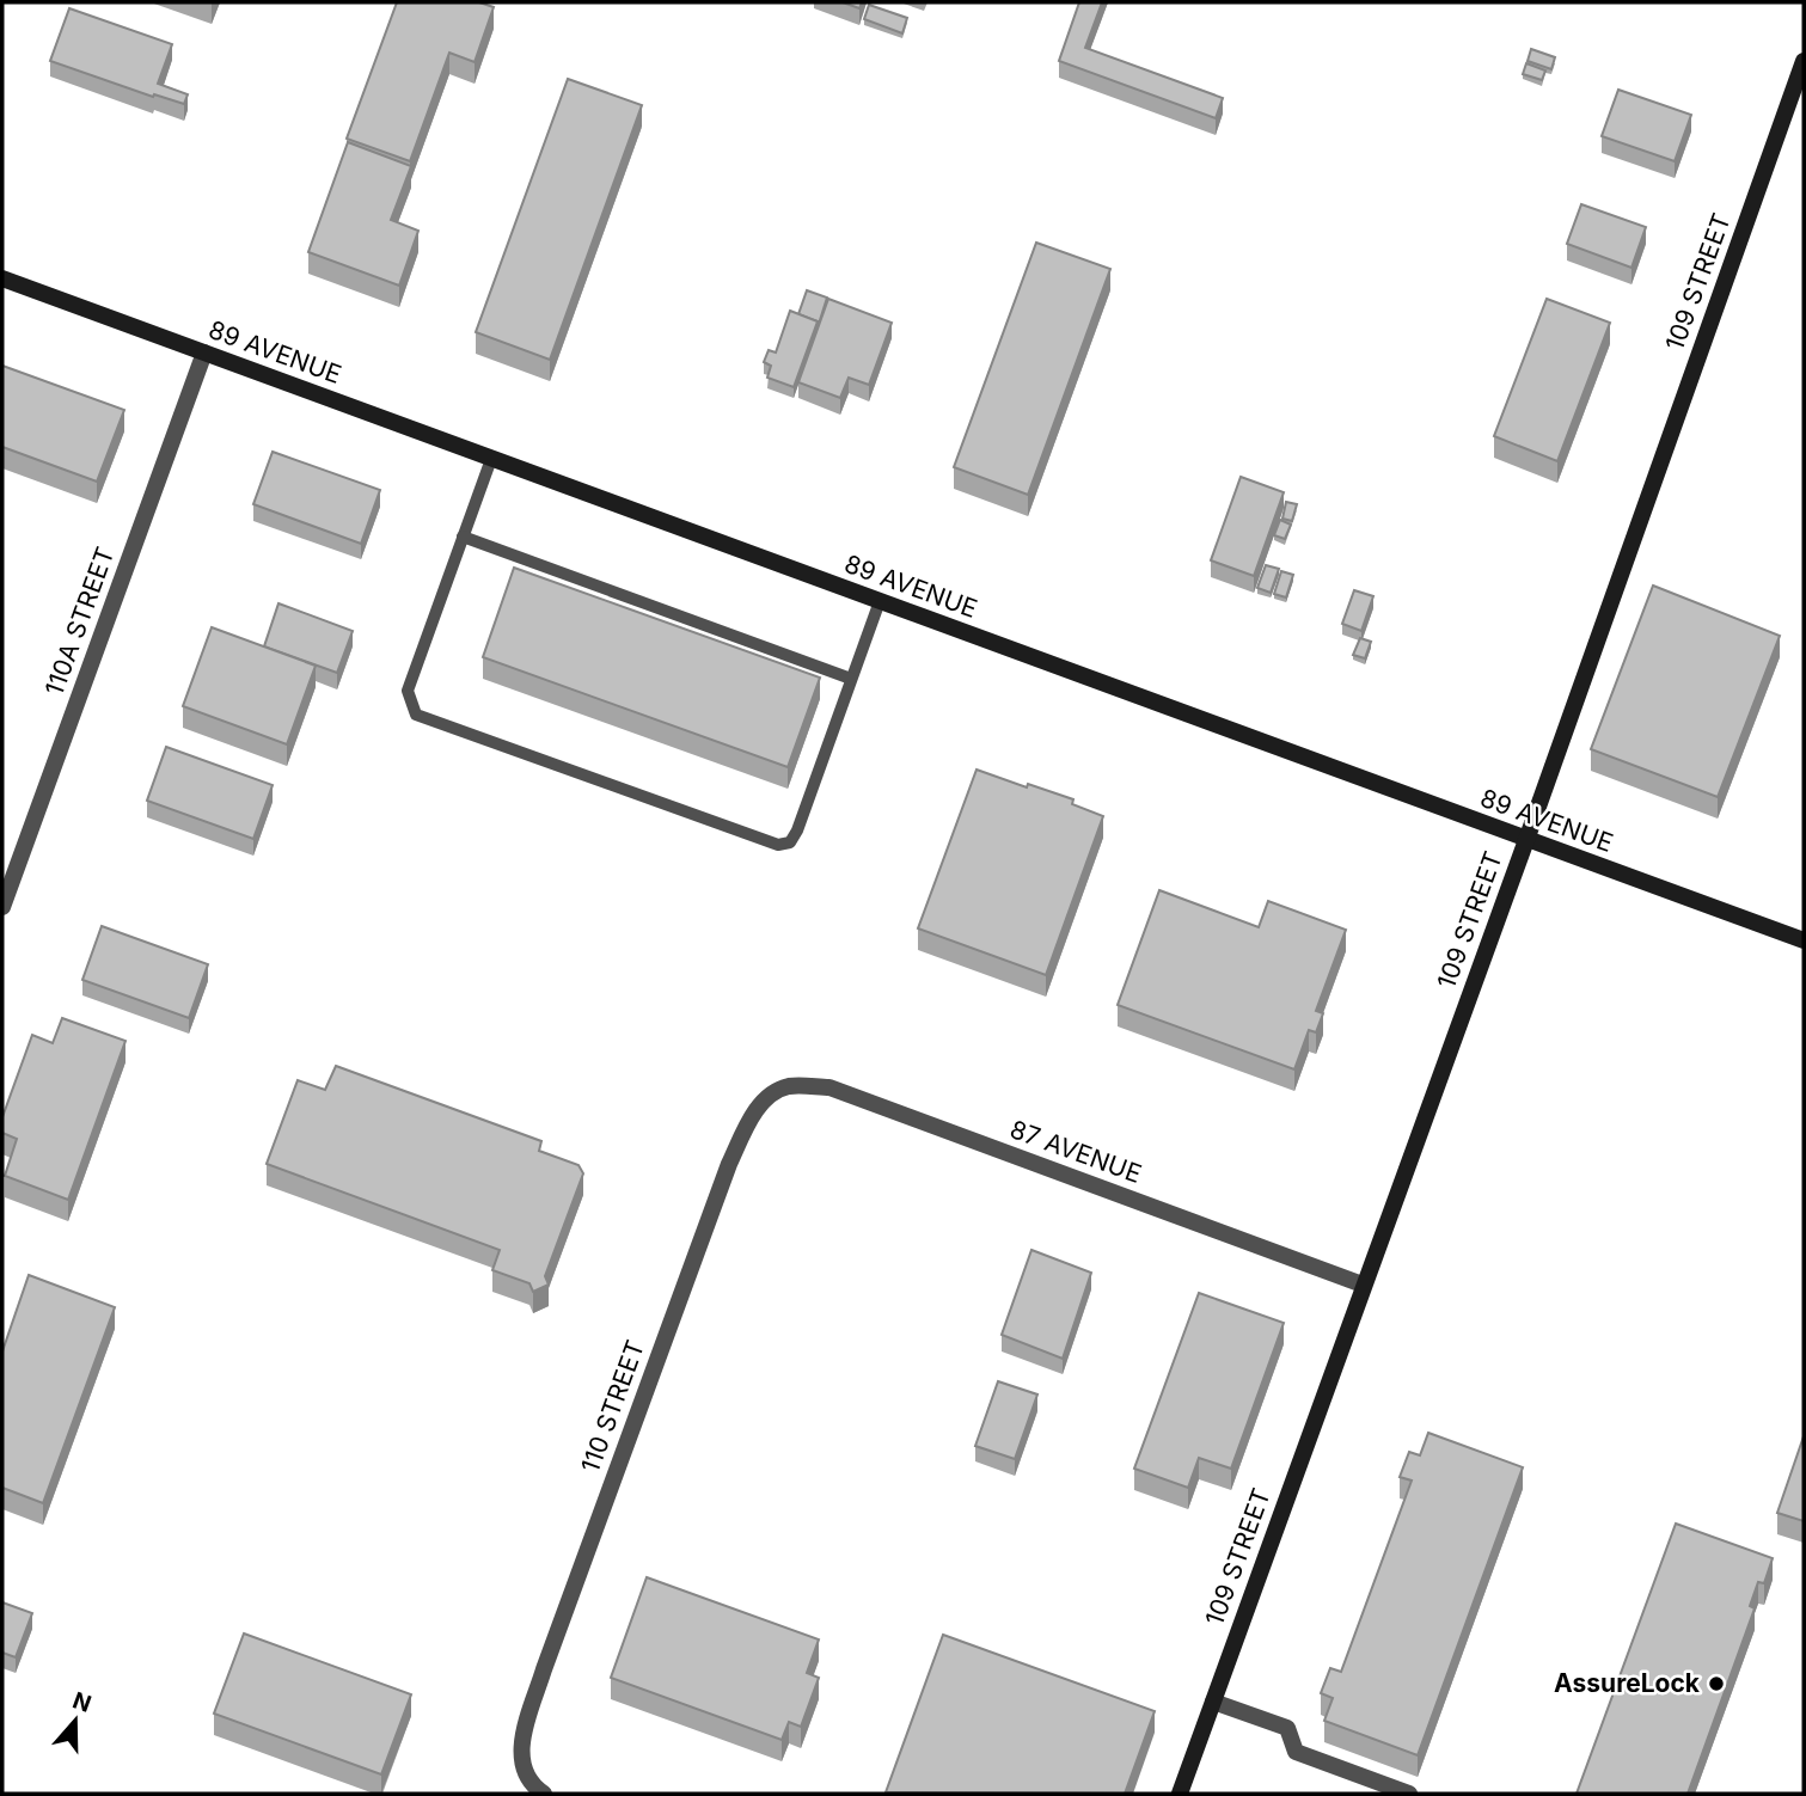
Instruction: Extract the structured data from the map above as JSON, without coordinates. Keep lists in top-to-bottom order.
{
  "streets": {
    "street": [
      "109 STREET",
      "89 AVENUE",
      "110A STREET",
      "87 AVENUE",
      "110 STREET"
    ]
  },
  "crossings": [
    ["109 STREET", "89 AVENUE"],
    ["109 STREET", "87 AVENUE"],
    ["89 AVENUE", "110A STREET"],
    ["87 AVENUE", "110 STREET"]
  ],
  "places": ["AssureLock"],
  "north": "top"
}
